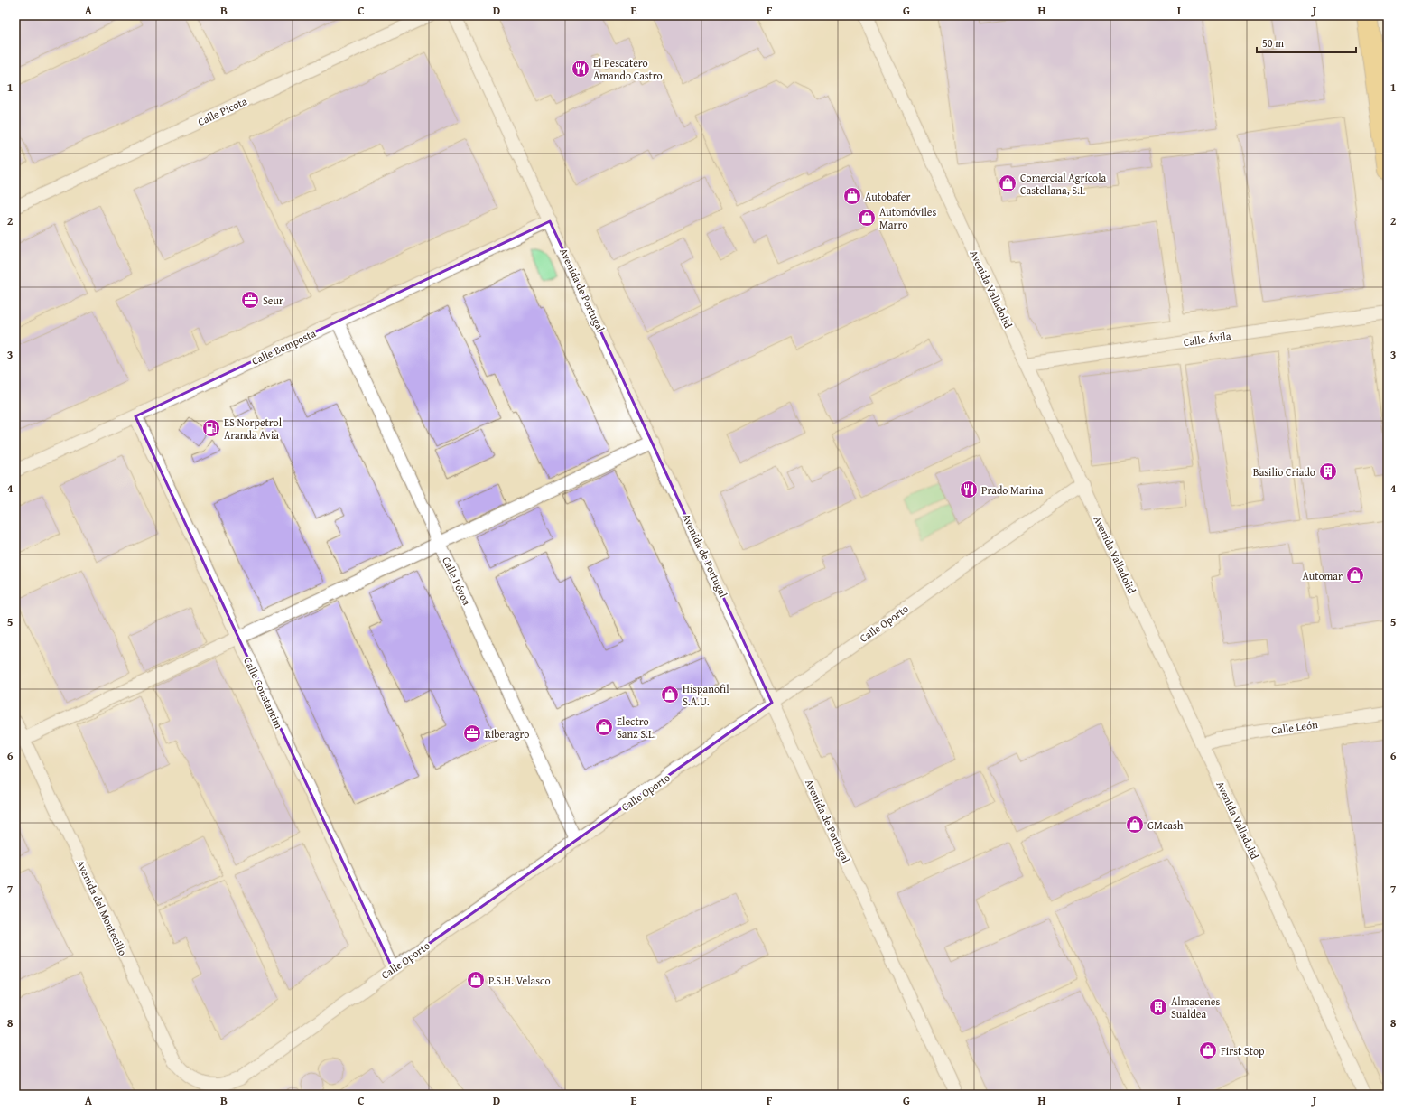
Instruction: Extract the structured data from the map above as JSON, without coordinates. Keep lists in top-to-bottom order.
{
  "streets": {
    "street": [
      "Calle Picota",
      "Avenida Valladolid",
      "Avenida de Portugal",
      "Calle Ávila",
      "Calle Bemposta",
      "Calle Póvoa",
      "Calle Oporto",
      "Calle Constantim",
      "Calle León",
      "Avenida del Montecillo"
    ]
  },
  "crossings": [
    ["Avenida Valladolid", "Calle Ávila"],
    ["Avenida Valladolid", "Calle Oporto"],
    ["Avenida Valladolid", "Calle León"],
    ["Avenida de Portugal", "Calle Bemposta"],
    ["Avenida de Portugal", "Calle Oporto"],
    ["Calle Bemposta", "Calle Póvoa"],
    ["Calle Bemposta", "Calle Constantim"],
    ["Calle Póvoa", "Calle Oporto"],
    ["Calle Oporto", "Calle Constantim"],
    ["Calle Oporto", "Avenida del Montecillo"]
  ],
  "places": {
    "restaurant": ["El Pescatero Amando Castro", "Prado Marina"],
    "shop": [
      "Comercial Agrícola Castellana, S.L",
      "Autobafer",
      "Automóviles Marro",
      "Automar",
      "Hispanofil S.A.U.",
      "Electro Sanz S.L.",
      "GMcash",
      "P.S.H. Velasco",
      "First Stop"
    ],
    "office": ["Seur", "Riberagro"],
    "fuel station": ["ES Norpetrol Aranda Avia"],
    "building": ["Basilio Criado", "Almacenes Sualdea"]
  },
  "scale_bar": "50 m",
  "grid": {
    "columns": [
      "A",
      "B",
      "C",
      "D",
      "E",
      "F",
      "G",
      "H",
      "I",
      "J"
    ],
    "rows": [
      "1",
      "2",
      "3",
      "4",
      "5",
      "6",
      "7",
      "8"
    ]
  }
}
